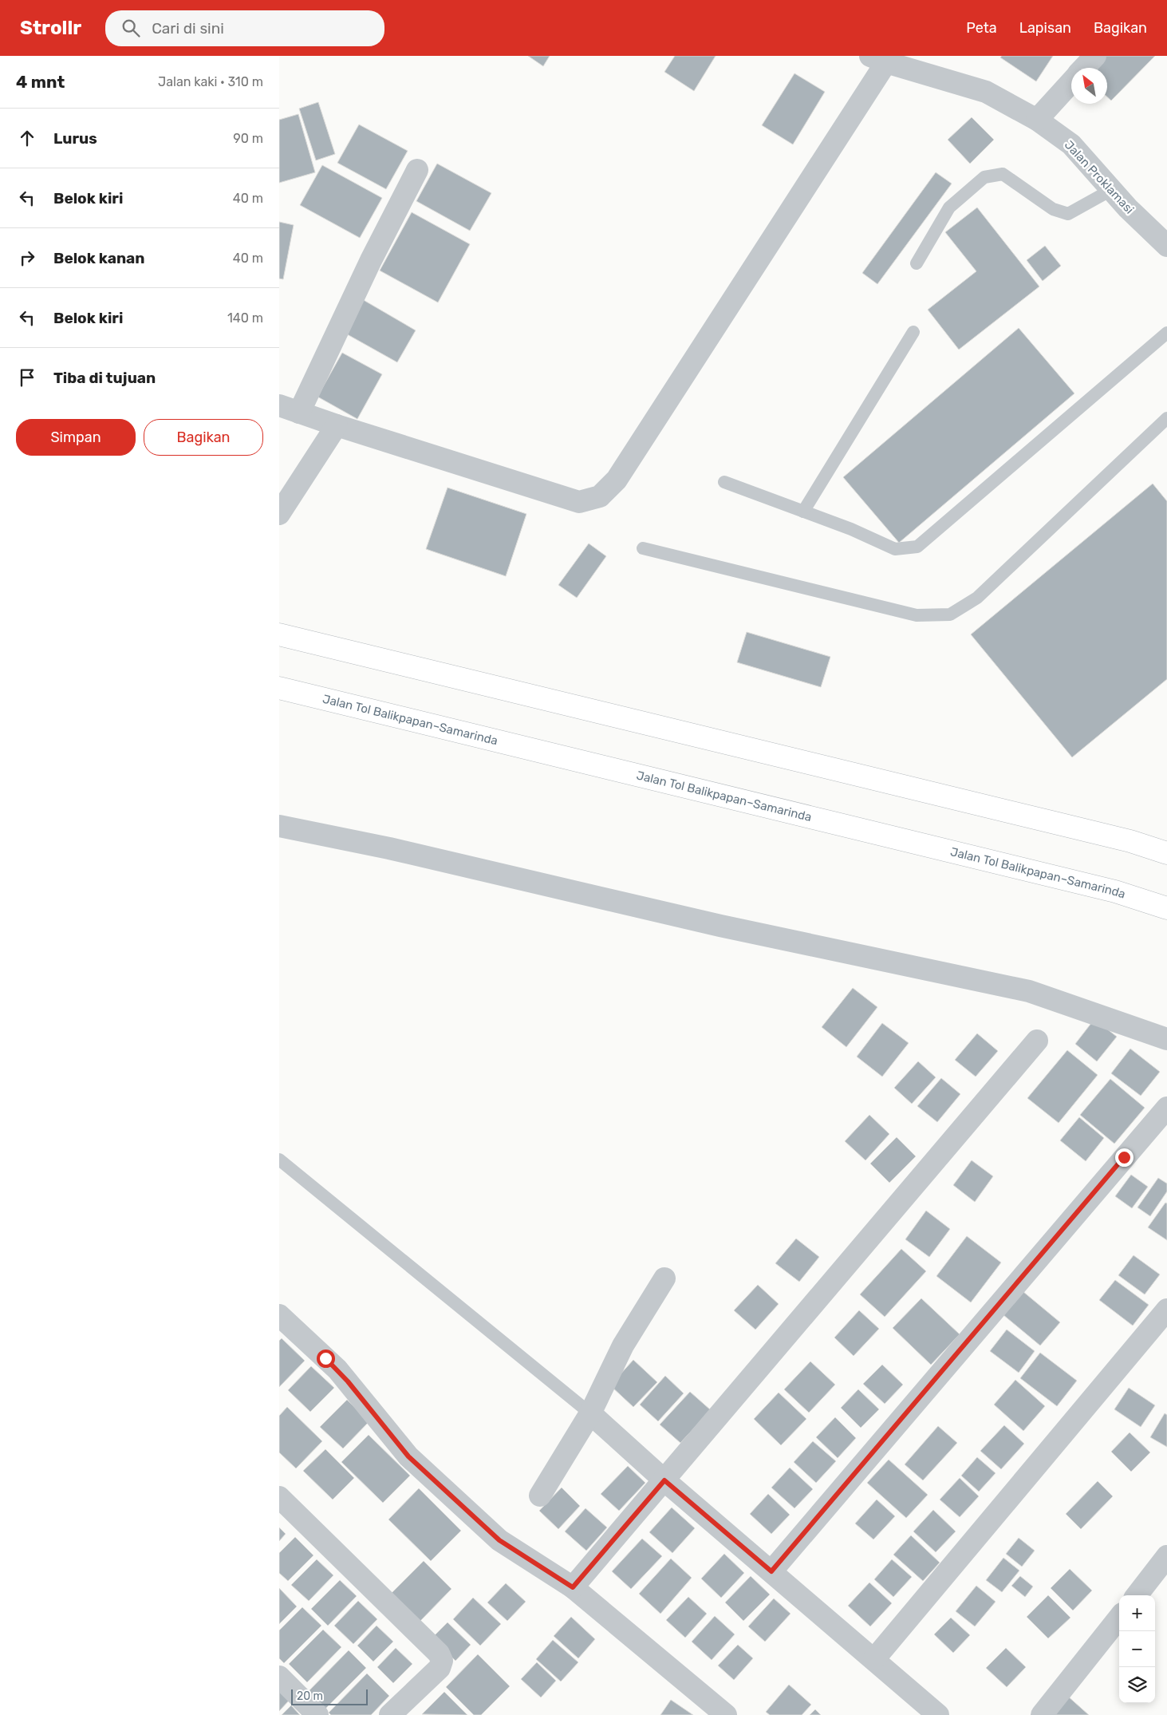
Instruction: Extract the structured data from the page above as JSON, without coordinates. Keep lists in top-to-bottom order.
{
  "streets": {
    "highway": ["Jalan Tol Balikpapan–Samarinda"],
    "street": ["Jalan Proklamasi"]
  },
  "scale_bar": "20 m",
  "north": "top left",
  "page": {
    "header": "Strollr",
    "search": "Cari di sini",
    "nav": ["Peta", "Lapisan", "Bagikan"],
    "heading": ["4 mnt", "Jalan kaki · 310 m"],
    "list": [
      ["Lurus", "90 m"],
      ["Belok kiri", "40 m"],
      ["Belok kanan", "40 m"],
      ["Belok kiri", "140 m"],
      "Tiba di tujuan"
    ],
    "buttons": ["Simpan", "Bagikan"],
    "map_buttons": ["+", "−"],
    "scale": "20 m"
  }
}
